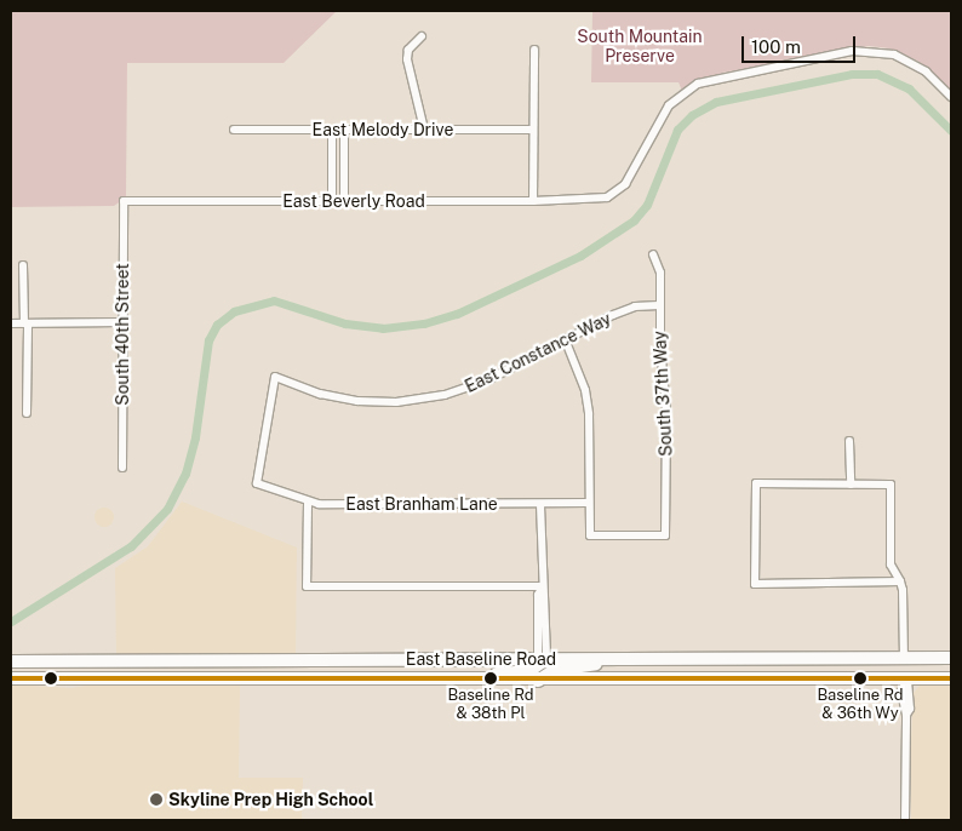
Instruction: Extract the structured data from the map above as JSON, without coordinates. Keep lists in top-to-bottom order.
{
  "streets": {
    "main road": ["East Baseline Road"],
    "street": [
      "East Melody Drive",
      "East Beverly Road",
      "South 40th Street",
      "East Constance Way",
      "South 37th Way",
      "East Branham Lane"
    ]
  },
  "crossings": [
    ["East Beverly Road", "South 40th Street"],
    ["East Constance Way", "South 37th Way"],
    ["East Constance Way", "East Branham Lane"],
    ["South 37th Way", "East Branham Lane"]
  ],
  "parks": ["South Mountain Preserve"],
  "places": ["Baseline Rd & 38th Pl", "Baseline Rd & 36th Wy", "Skyline Prep High School"],
  "scale_bar": "100 m"
}
